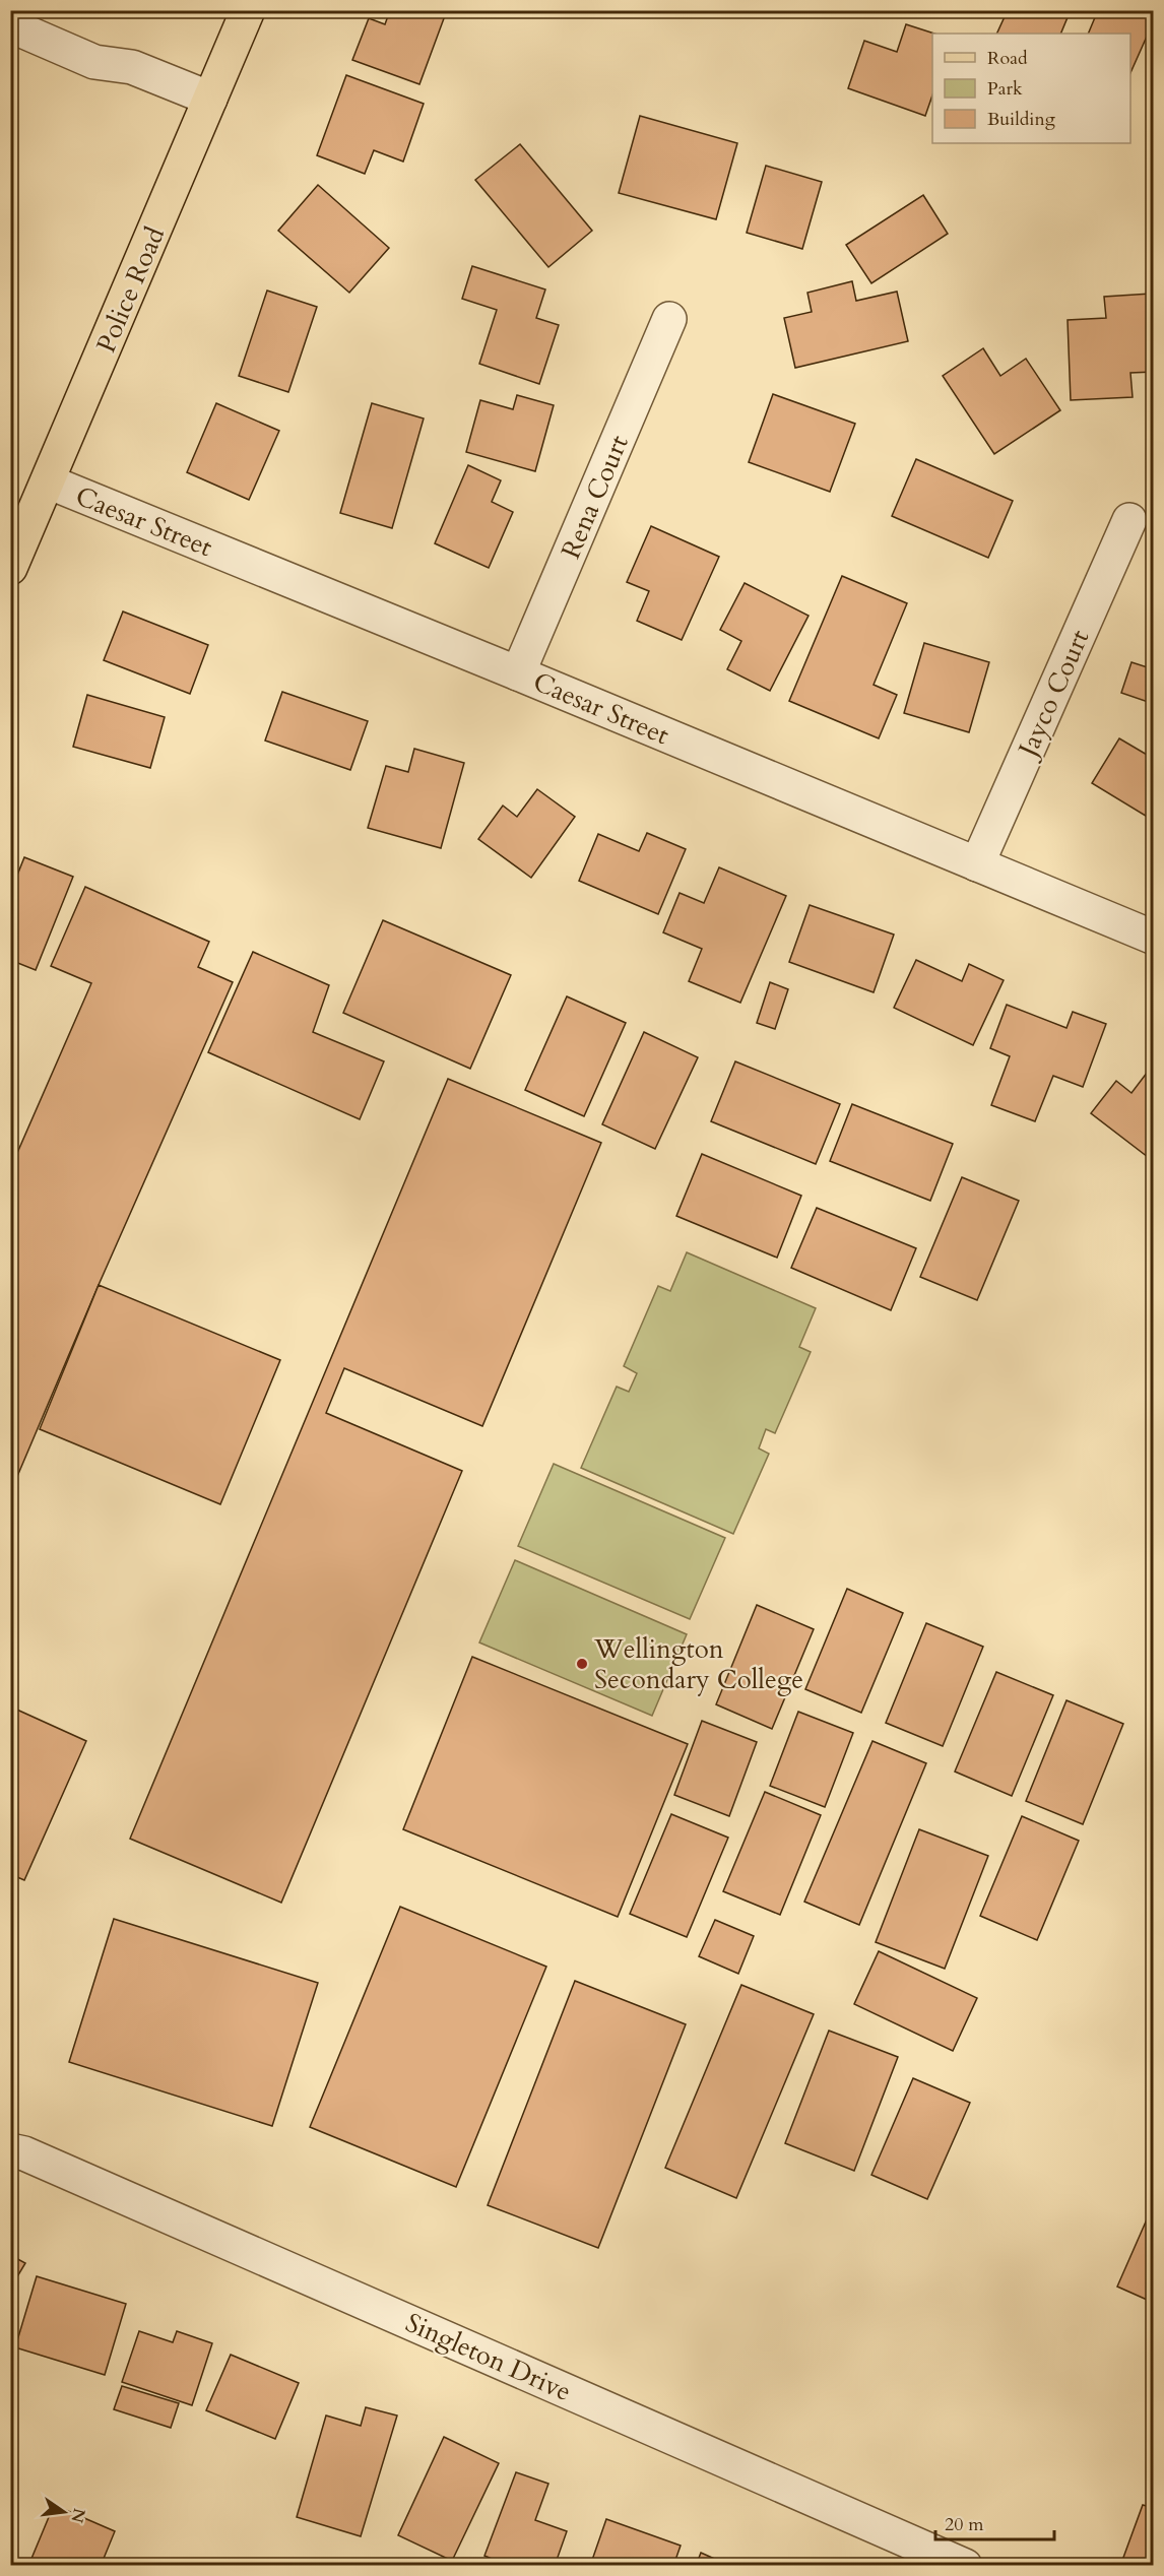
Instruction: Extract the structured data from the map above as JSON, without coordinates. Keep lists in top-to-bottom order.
{
  "streets": {
    "main road": ["Police Road"],
    "street": [
      "Rena Court",
      "Caesar Street",
      "Jayco Court",
      "Singleton Drive"
    ]
  },
  "crossings": [
    ["Police Road", "Caesar Street"],
    ["Rena Court", "Caesar Street"],
    ["Caesar Street", "Jayco Court"]
  ],
  "places": ["Wellington Secondary College"],
  "legend": ["Road", "Park", "Building"],
  "scale_bar": "20 m",
  "north": "right"
}
